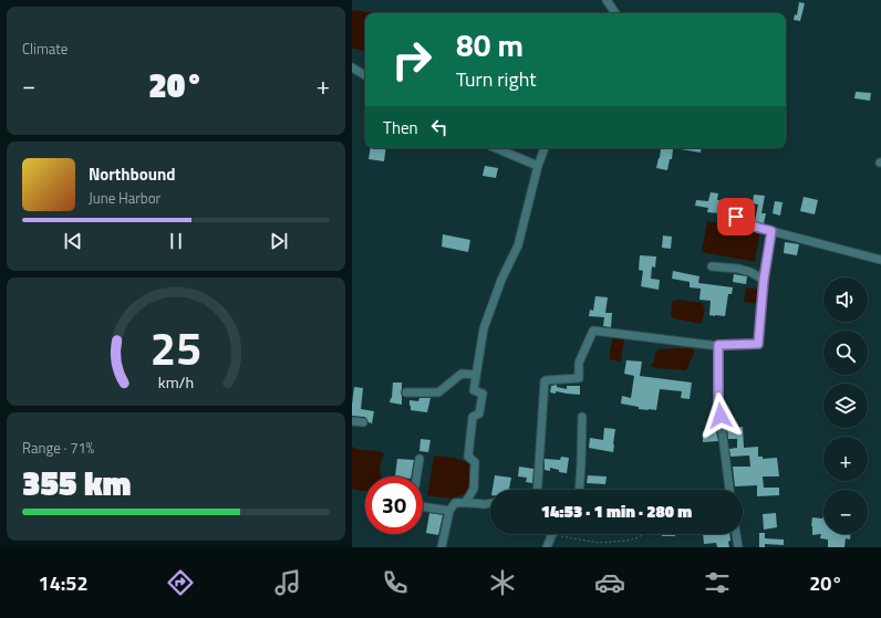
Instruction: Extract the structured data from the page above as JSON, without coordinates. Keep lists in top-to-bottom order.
{
  "page": {
    "tile": [
      "Climate",
      ["Range · 71%", "355 km"]
    ],
    "turn": ["80 m", "Turn right"],
    "heat": ["−", "20°", "+"],
    "then": "Then",
    "song": ["Northbound", "June Harbor"],
    "map_buttons": ["+", "−"],
    "limit": "30",
    "trip": "14:53 · 1 min · 280 m",
    "tabs": ["14:52", "20°"],
    "gauge": ["25", "km/h"]
  }
}
